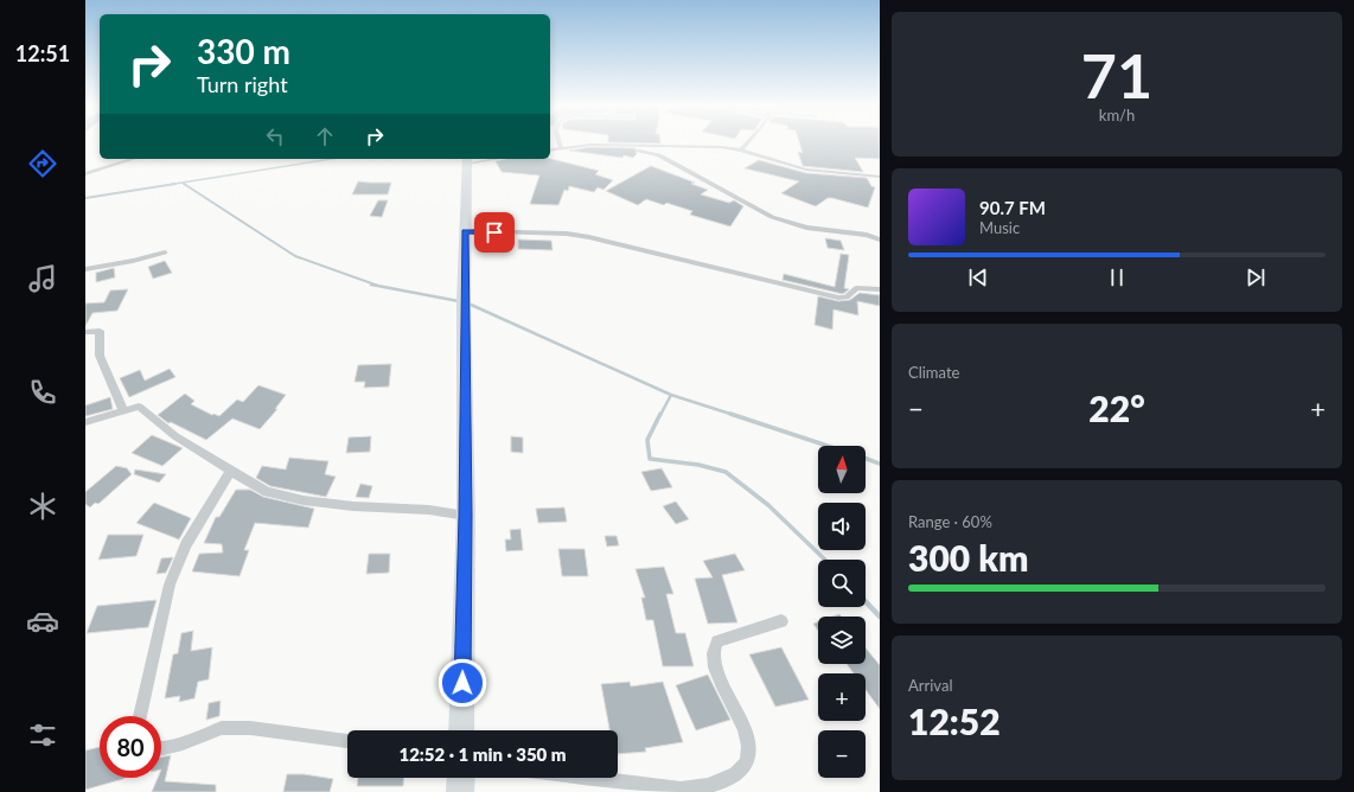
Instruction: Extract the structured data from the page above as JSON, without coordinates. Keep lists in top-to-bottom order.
{
  "north": "top",
  "page": {
    "tabs": "12:51",
    "tile": [
      ["71", "km/h"],
      "Climate",
      ["Range · 60%", "300 km"],
      ["Arrival", "12:52"]
    ],
    "turn": ["330 m", "Turn right"],
    "song": ["90.7 FM", "Music"],
    "heat": ["−", "22°", "+"],
    "map_buttons": ["+", "−"],
    "limit": "80",
    "trip": "12:52 · 1 min · 350 m"
  }
}
